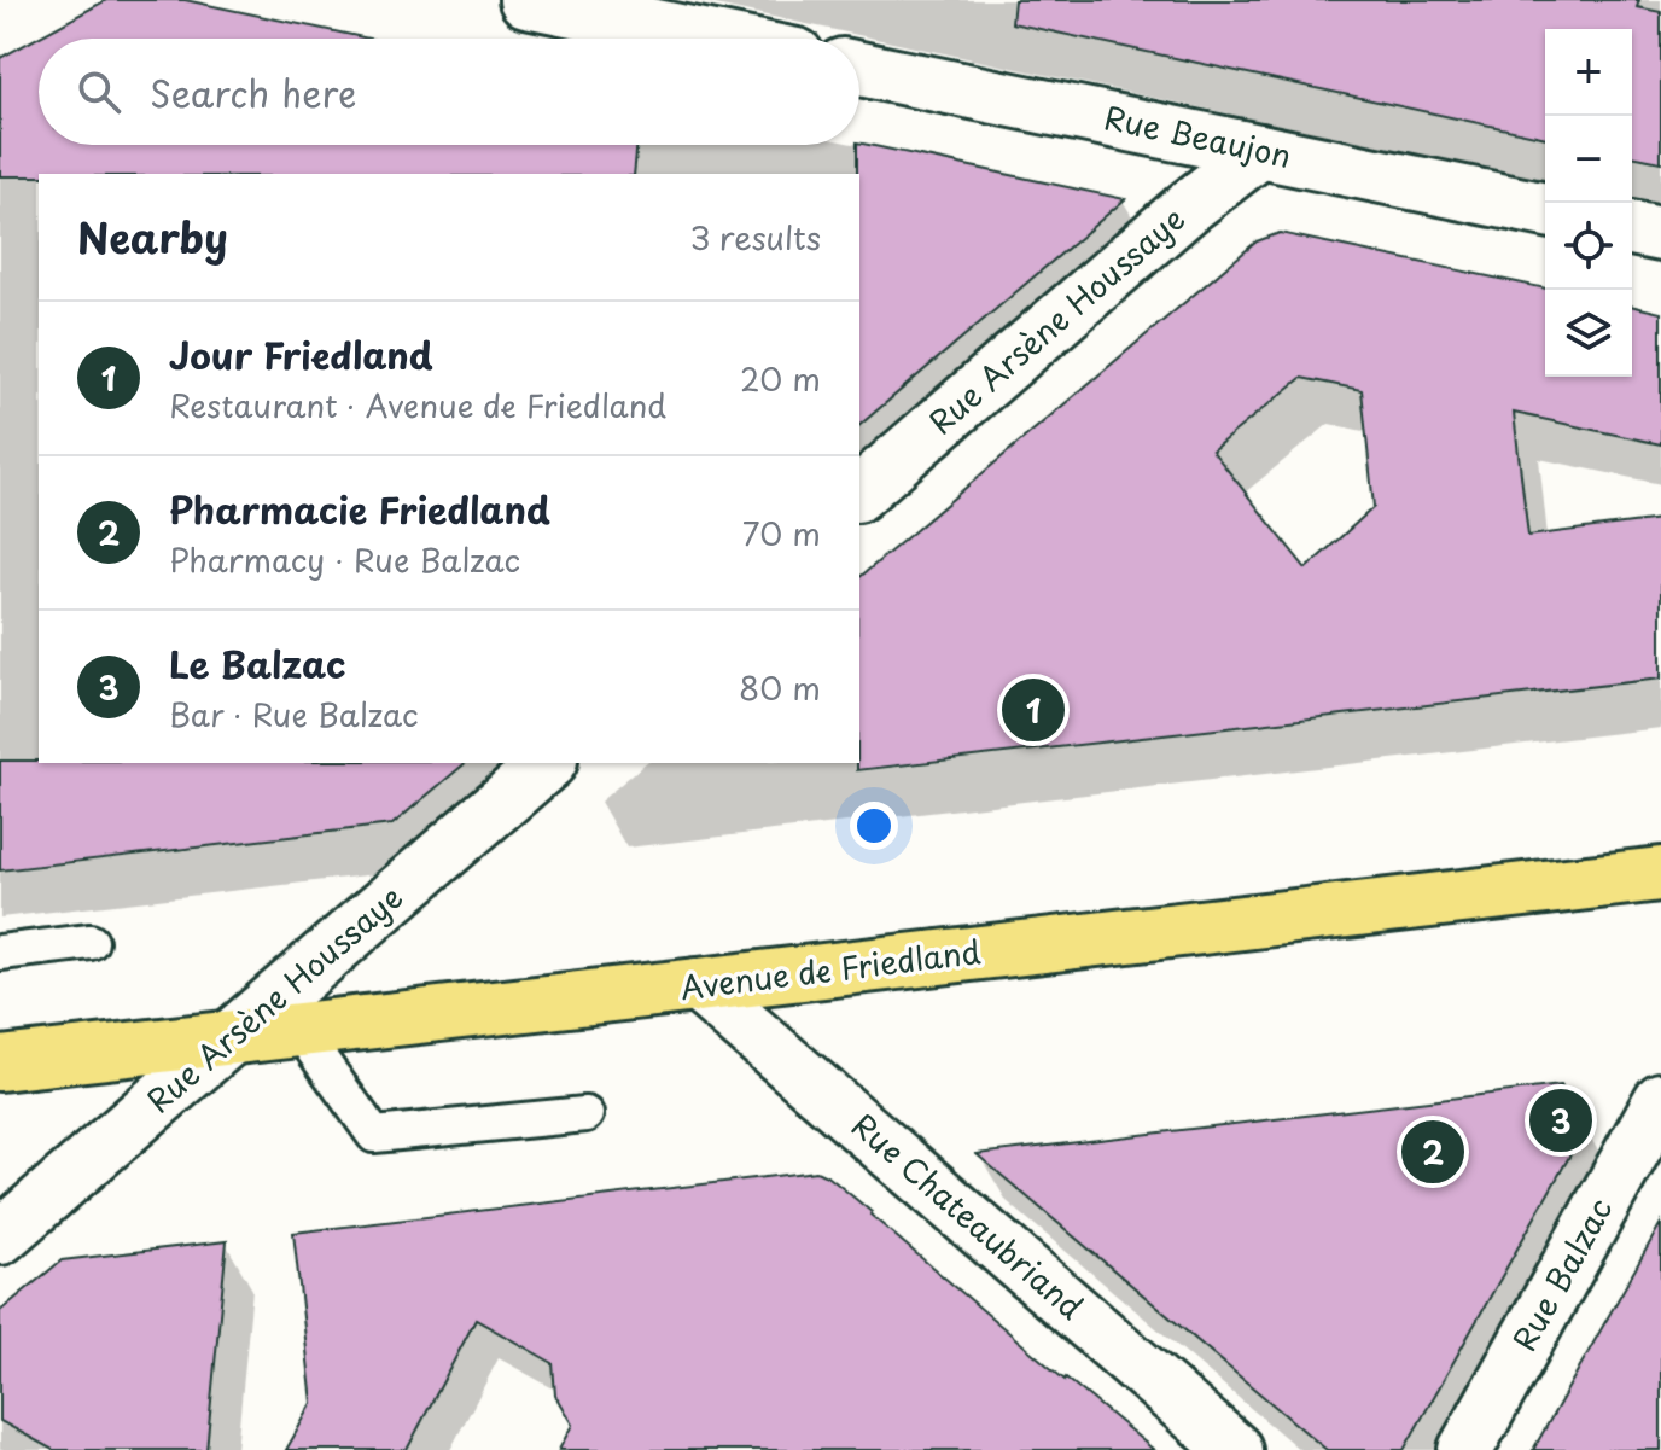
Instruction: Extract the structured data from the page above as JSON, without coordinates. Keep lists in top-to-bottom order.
{
  "streets": {
    "main road": ["Avenue de Friedland"],
    "street": [
      "Rue Beaujon",
      "Rue Arsène Houssaye",
      "Rue Chateaubriand",
      "Rue Balzac"
    ]
  },
  "crossings": [
    ["Rue Beaujon", "Rue Arsène Houssaye"],
    ["Rue Arsène Houssaye", "Avenue de Friedland"],
    ["Avenue de Friedland", "Rue Chateaubriand"]
  ],
  "page": {
    "map_buttons": ["+", "−"],
    "search": "Search here",
    "heading": ["Nearby", "3 results"],
    "list": [
      {
        "mark": "1",
        "name": "Jour Friedland",
        "note": "Restaurant · Avenue de Friedland",
        "value": "20 m"
      },
      {
        "mark": "2",
        "name": "Pharmacie Friedland",
        "note": "Pharmacy · Rue Balzac",
        "value": "70 m"
      },
      {
        "mark": "3",
        "name": "Le Balzac",
        "note": "Bar · Rue Balzac",
        "value": "80 m"
      }
    ],
    "pins": ["1", "3", "2"]
  }
}
